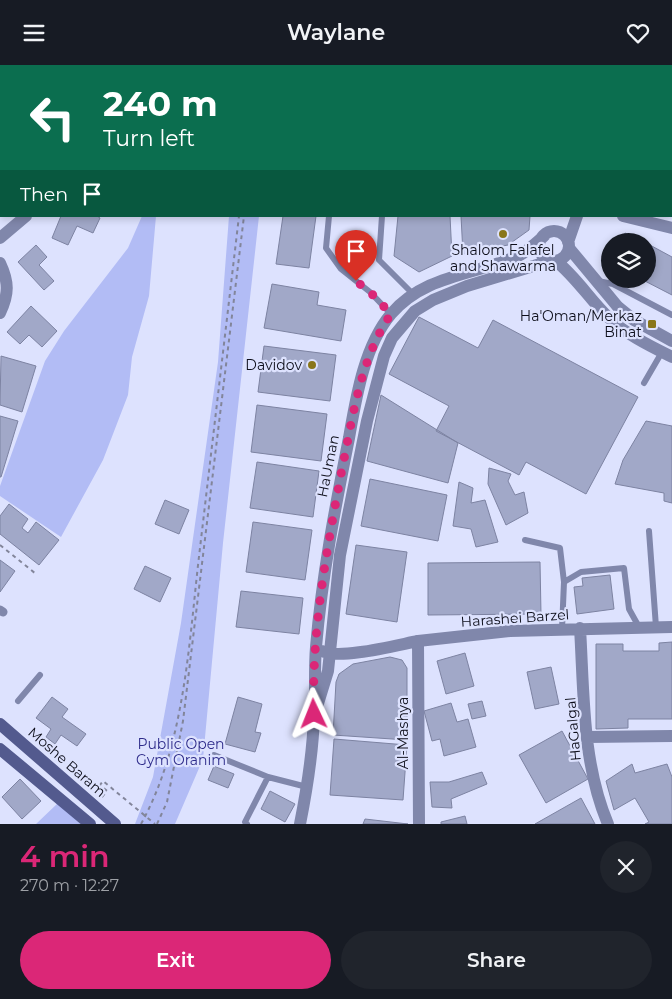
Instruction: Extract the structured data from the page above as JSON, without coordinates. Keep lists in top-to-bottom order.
{
  "streets": {
    "main road": ["Moshe Baram"],
    "street": [
      "HaUman",
      "Harashei Barzel",
      "HaGalgal",
      "Al-Mashya"
    ]
  },
  "crossings": [
    ["HaUman", "Harashei Barzel"],
    ["Harashei Barzel", "HaGalgal"],
    ["Harashei Barzel", "Al-Mashya"]
  ],
  "parks": ["Public Open Gym Oranim"],
  "places": {
    "other": ["Shalom Falafel and Shawarma", "Davidov"],
    "transit": ["Ha'Oman/Merkaz Binat"]
  },
  "page": {
    "header": "Waylane",
    "turn": ["240 m", "Turn left"],
    "then": "Then",
    "heading": ["4 min", "270 m · 12:27"],
    "buttons": ["Exit", "Share"]
  }
}
